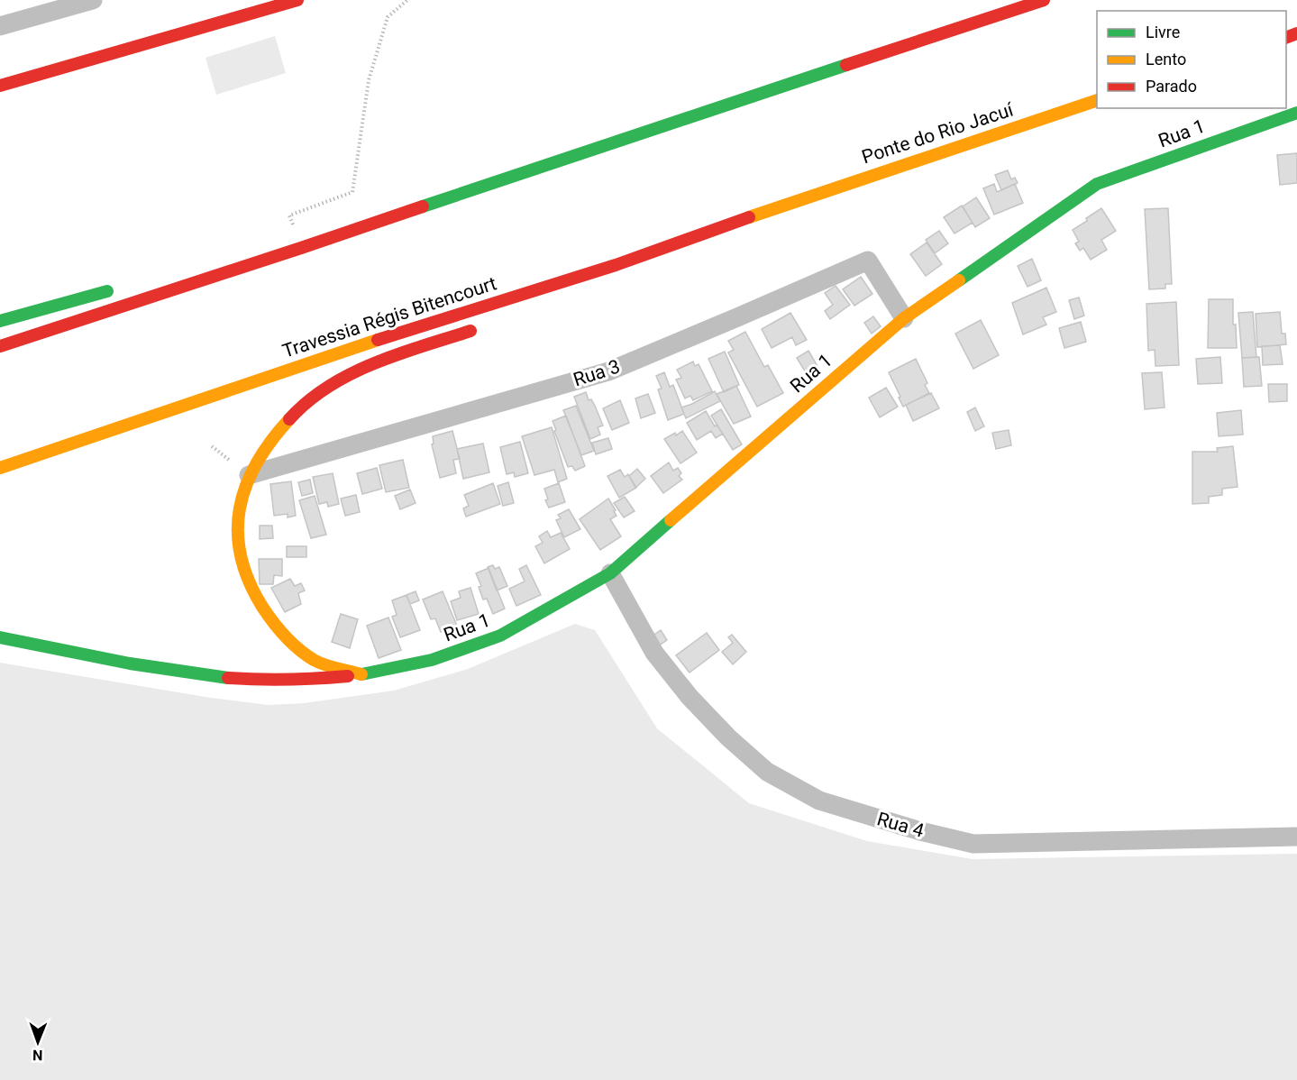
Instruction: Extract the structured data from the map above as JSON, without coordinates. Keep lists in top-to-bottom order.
{
  "streets": {
    "main road": ["Ponte do Rio Jacuí", "Rua 1", "Travessia Régis Bitencourt"],
    "street": ["Rua 3", "Rua 4"]
  },
  "crossings": [
    ["Ponte do Rio Jacuí", "Travessia Régis Bitencourt"],
    ["Rua 1", "Rua 3"],
    ["Rua 1", "Rua 4"]
  ],
  "legend": ["Livre", "Lento", "Parado"],
  "north": "bottom"
}
